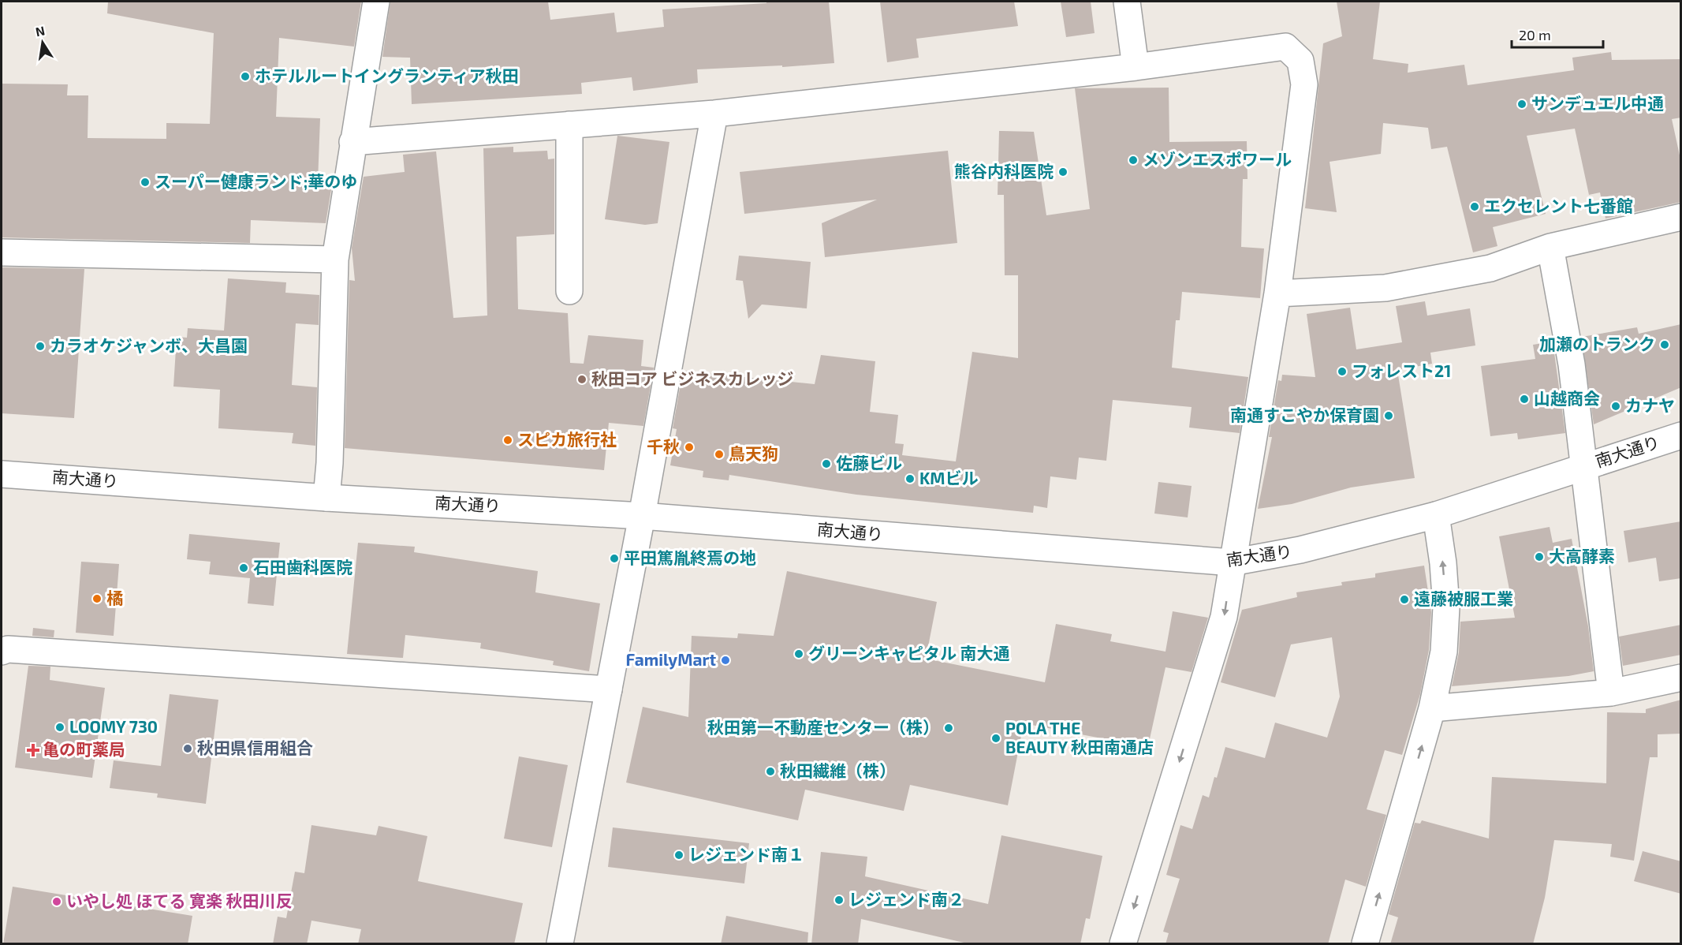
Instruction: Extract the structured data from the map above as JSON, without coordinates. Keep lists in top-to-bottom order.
{
  "streets": {
    "street": ["南大通り"]
  },
  "places": {
    "other": [
      "ホテルルートイングランティア秋田",
      "サンデュエル中通",
      "メゾンエスポワール",
      "熊谷内科医院",
      "スーパー健康ランド;華のゆ",
      "エクセレント七番館",
      "加瀬のトランク",
      "カラオケジャンボ、大昌園",
      "フォレスト21",
      "秋田コア ビジネスカレッジ",
      "山越商会",
      "カナヤ",
      "南通すこやか保育園",
      "スピカ旅行社",
      "千秋",
      "鳥天狗",
      "佐藤ビル",
      "KMビル",
      "大高酵素",
      "平田篤胤終焉の地",
      "石田歯科医院",
      "橘",
      "遠藤被服工業",
      "グリーンキャピタル 南大通",
      "FamilyMart",
      "LOOMY 730",
      "秋田第一不動産センター（株）",
      "POLA THE BEAUTY 秋田南通店",
      "秋田県信用組合",
      "秋田繊維（株）",
      "レジェンド南１",
      "レジェンド南２",
      "いやし処 ほてる 寛楽 秋田川反"
    ],
    "health": ["亀の町薬局"]
  },
  "scale_bar": "20 m",
  "north": "top"
}
